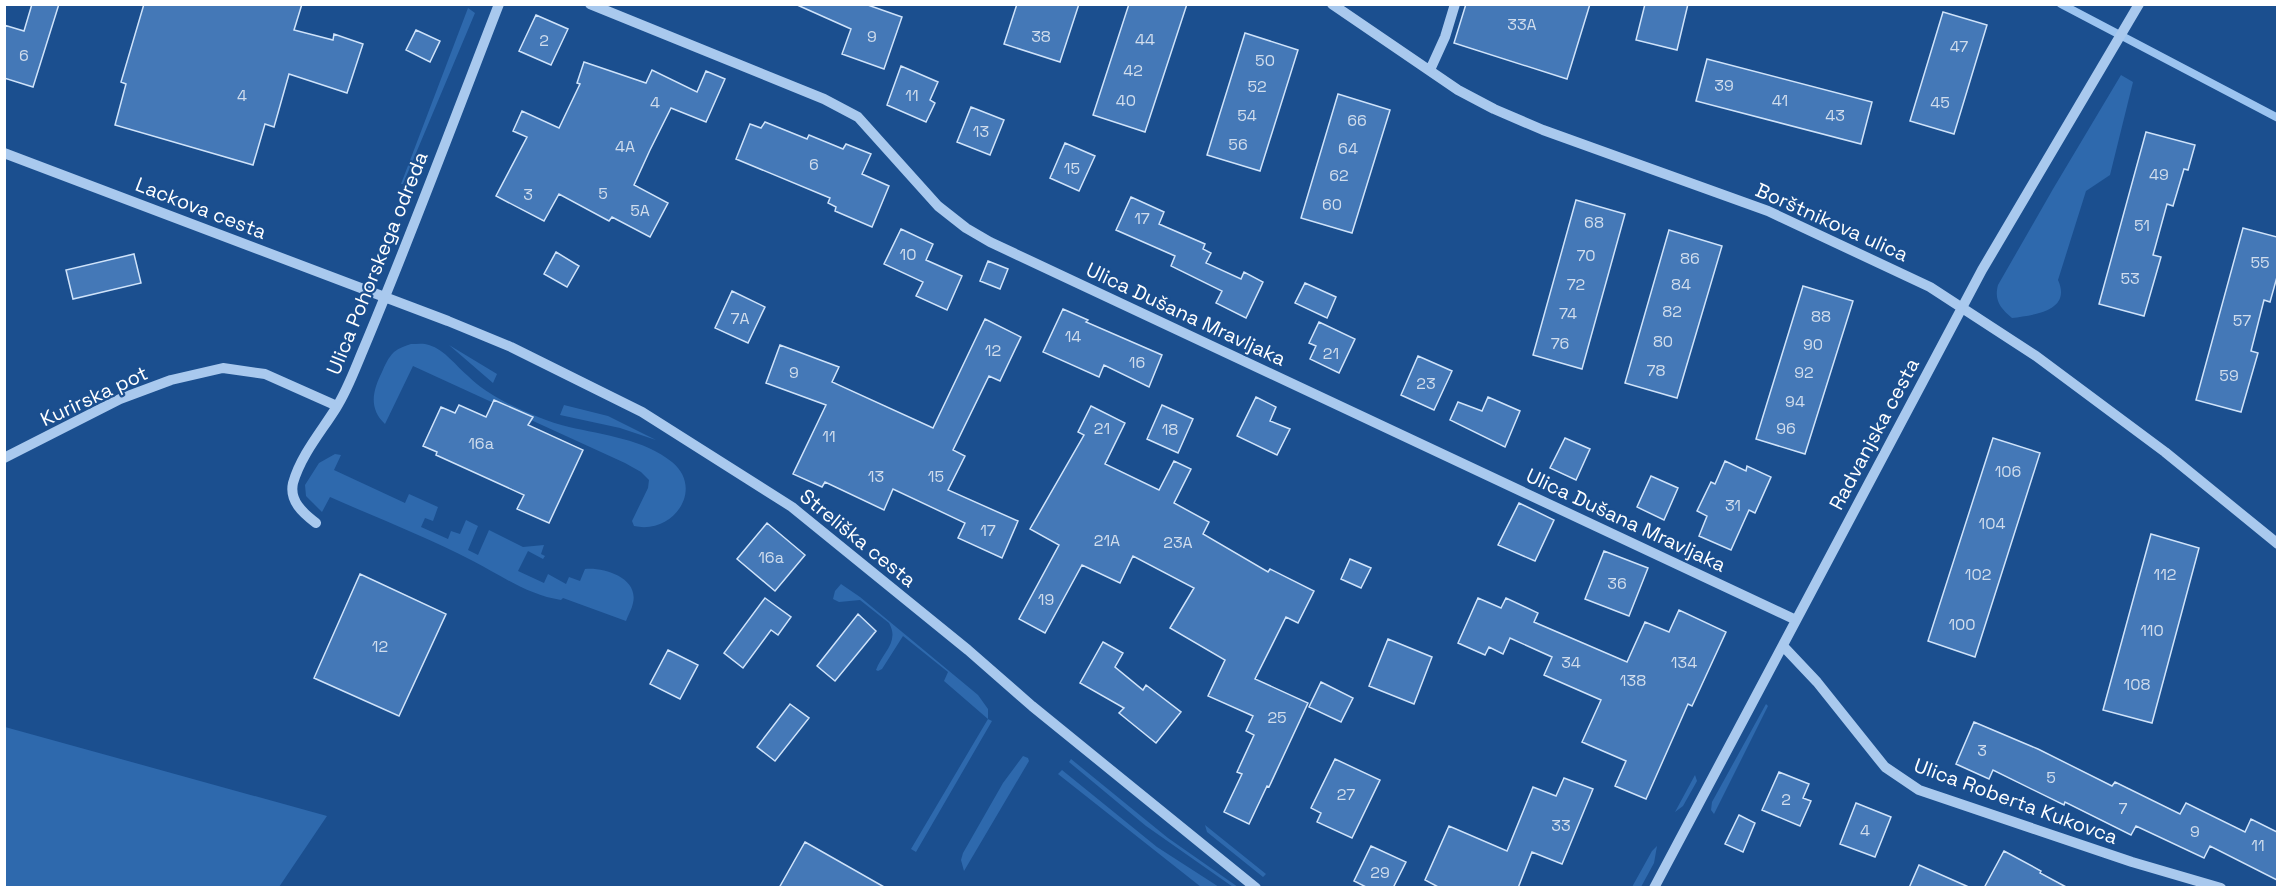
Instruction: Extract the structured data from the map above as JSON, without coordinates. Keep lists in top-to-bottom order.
{
  "streets": {
    "street": [
      "Lackova cesta",
      "Borštnikova ulica",
      "Ulica Pohorskega odreda",
      "Ulica Dušana Mravljaka",
      "Kurirska pot",
      "Radvanjska cesta",
      "Streliška cesta",
      "Ulica Roberta Kukovca"
    ]
  },
  "crossings": [
    ["Lackova cesta", "Ulica Pohorskega odreda"],
    ["Lackova cesta", "Streliška cesta"],
    ["Borštnikova ulica", "Radvanjska cesta"],
    ["Ulica Pohorskega odreda", "Kurirska pot"],
    ["Ulica Pohorskega odreda", "Streliška cesta"],
    ["Ulica Dušana Mravljaka", "Radvanjska cesta"],
    ["Radvanjska cesta", "Ulica Roberta Kukovca"]
  ],
  "house_numbers": [
    "33A",
    "9",
    "38",
    "44",
    "2",
    "47",
    "6",
    "50",
    "42",
    "39",
    "52",
    "4",
    "11",
    "40",
    "41",
    "4",
    "45",
    "54",
    "43",
    "66",
    "13",
    "56",
    "4A",
    "64",
    "6",
    "15",
    "49",
    "62",
    "5",
    "3",
    "60",
    "5A",
    "17",
    "68",
    "51",
    "10",
    "70",
    "86",
    "55",
    "53",
    "72",
    "84",
    "82",
    "74",
    "88",
    "7A",
    "57",
    "14",
    "80",
    "76",
    "90",
    "12",
    "21",
    "16",
    "78",
    "9",
    "92",
    "59",
    "23",
    "94",
    "21",
    "96",
    "18",
    "11",
    "16a",
    "106",
    "13",
    "15",
    "31",
    "104",
    "17",
    "21A",
    "23A",
    "16a",
    "102",
    "112",
    "36",
    "19",
    "100",
    "110",
    "12",
    "34",
    "134",
    "138",
    "108",
    "25",
    "3",
    "5",
    "27",
    "2",
    "7",
    "33",
    "4",
    "9",
    "11",
    "29"
  ]
}
